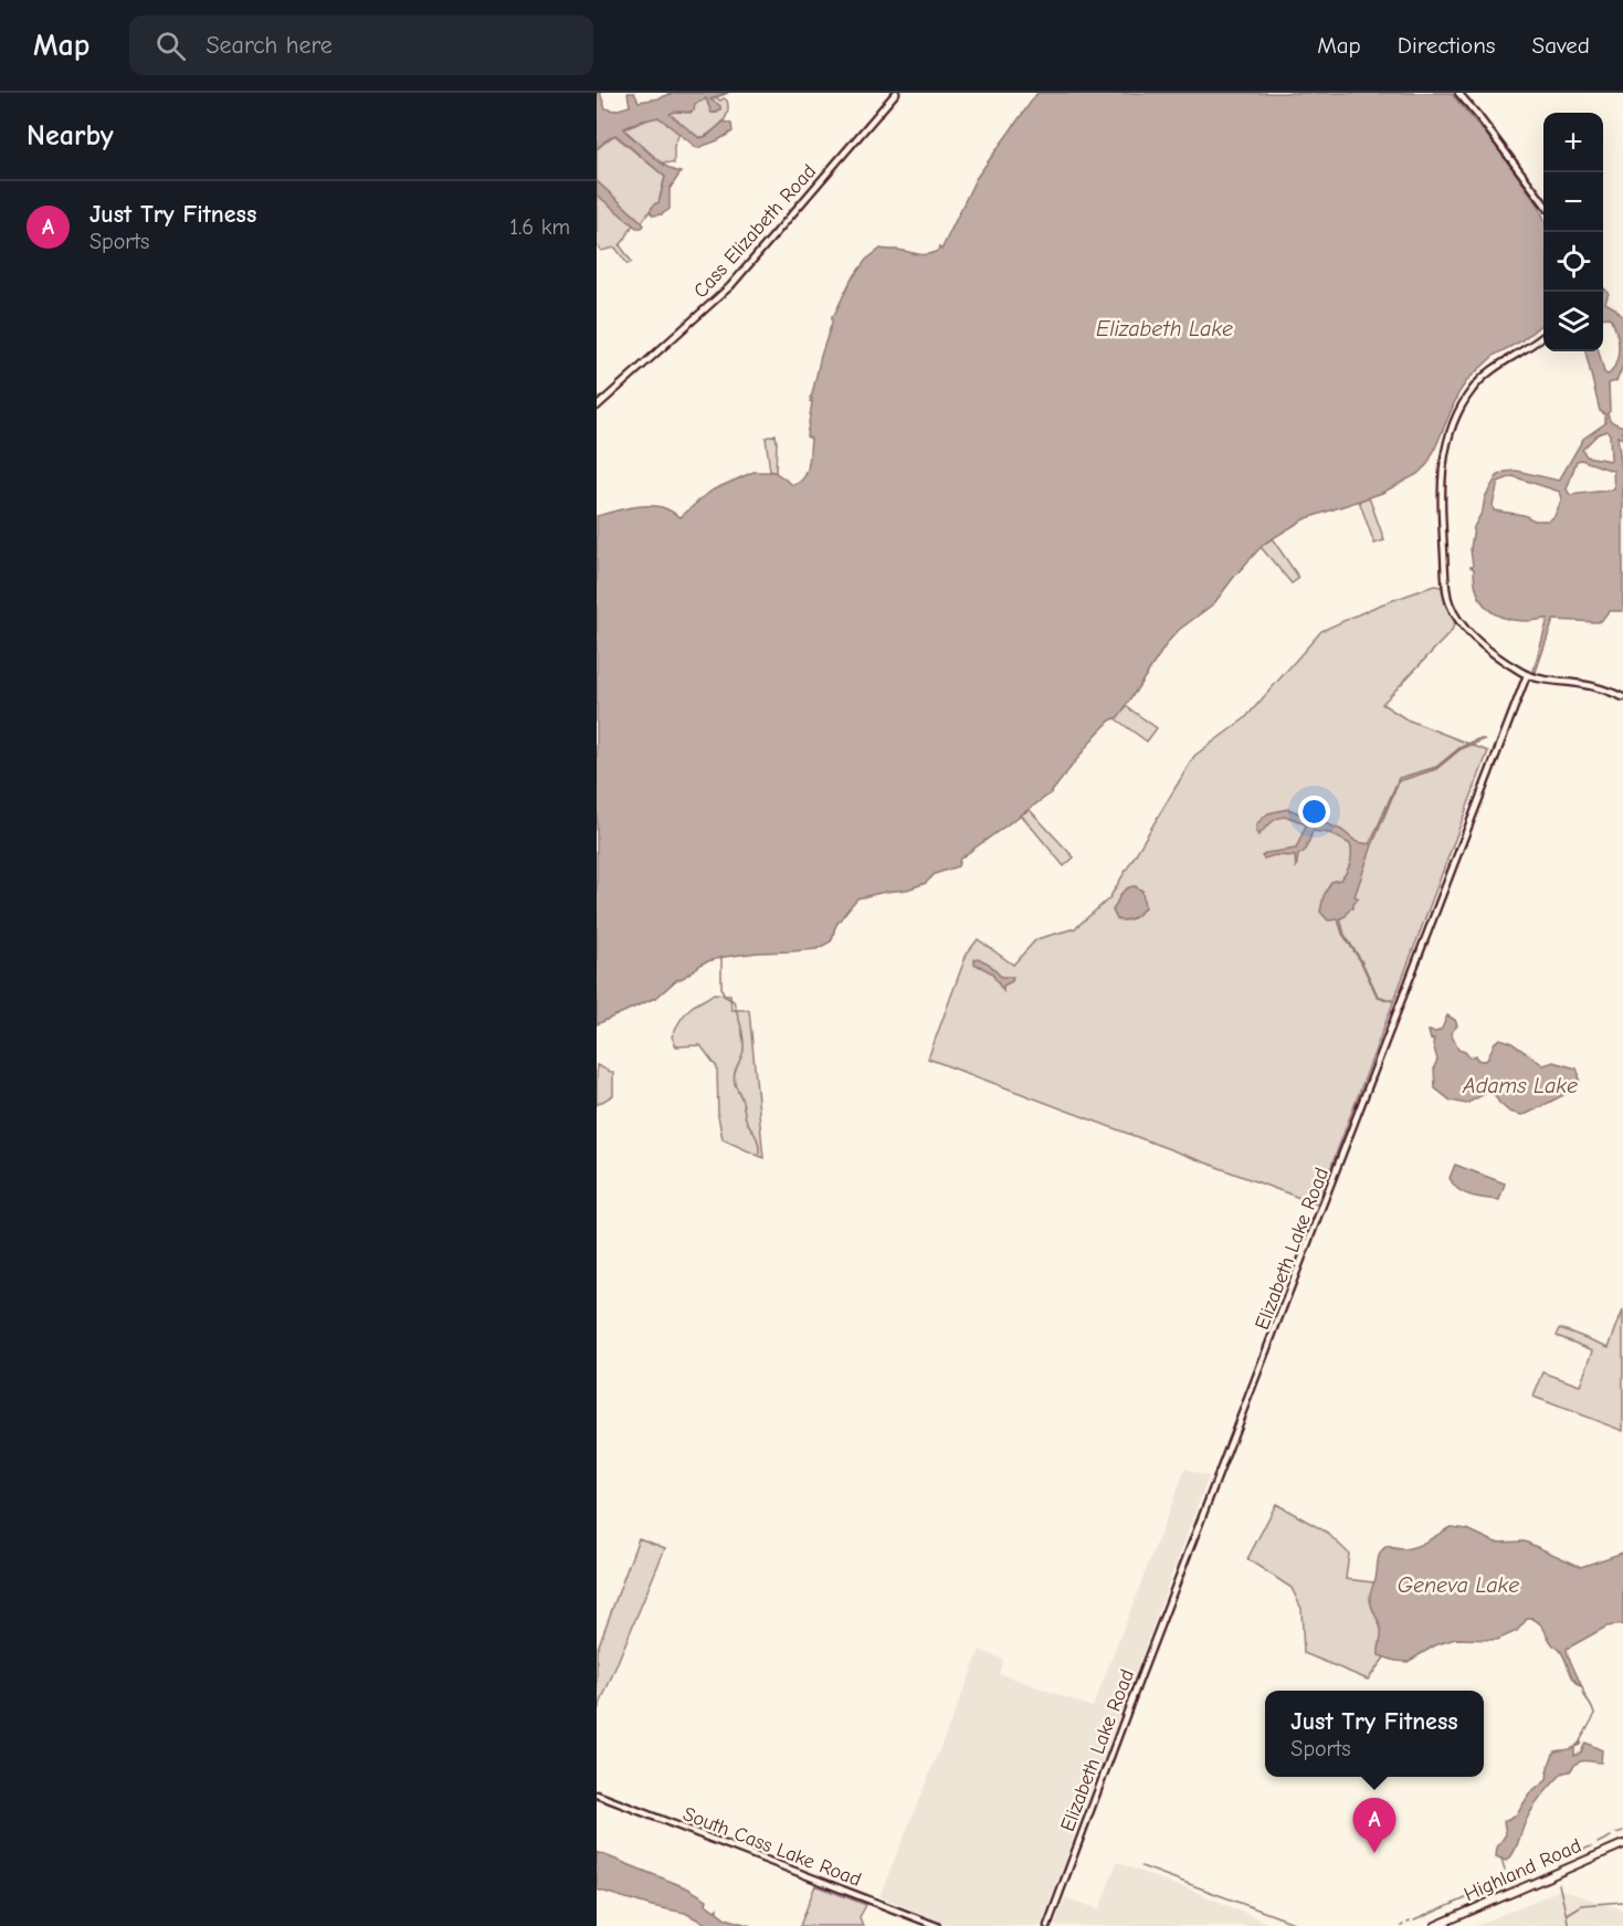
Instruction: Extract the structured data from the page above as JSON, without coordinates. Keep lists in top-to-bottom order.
{
  "streets": {
    "highway": ["Highland Road"],
    "main road": ["Cass Elizabeth Road", "Elizabeth Lake Road", "South Cass Lake Road"]
  },
  "water": ["Elizabeth Lake", "Adams Lake", "Geneva Lake"],
  "page": {
    "header": "Map",
    "search": "Search here",
    "nav": ["Map", "Directions", "Saved"],
    "heading": "Nearby",
    "map_buttons": ["+", "−"],
    "list": [
      {
        "mark": "A",
        "name": "Just Try Fitness",
        "note": "Sports",
        "value": "1.6 km"
      }
    ],
    "popup": ["Just Try Fitness", "Sports"],
    "pins": "A"
  }
}
